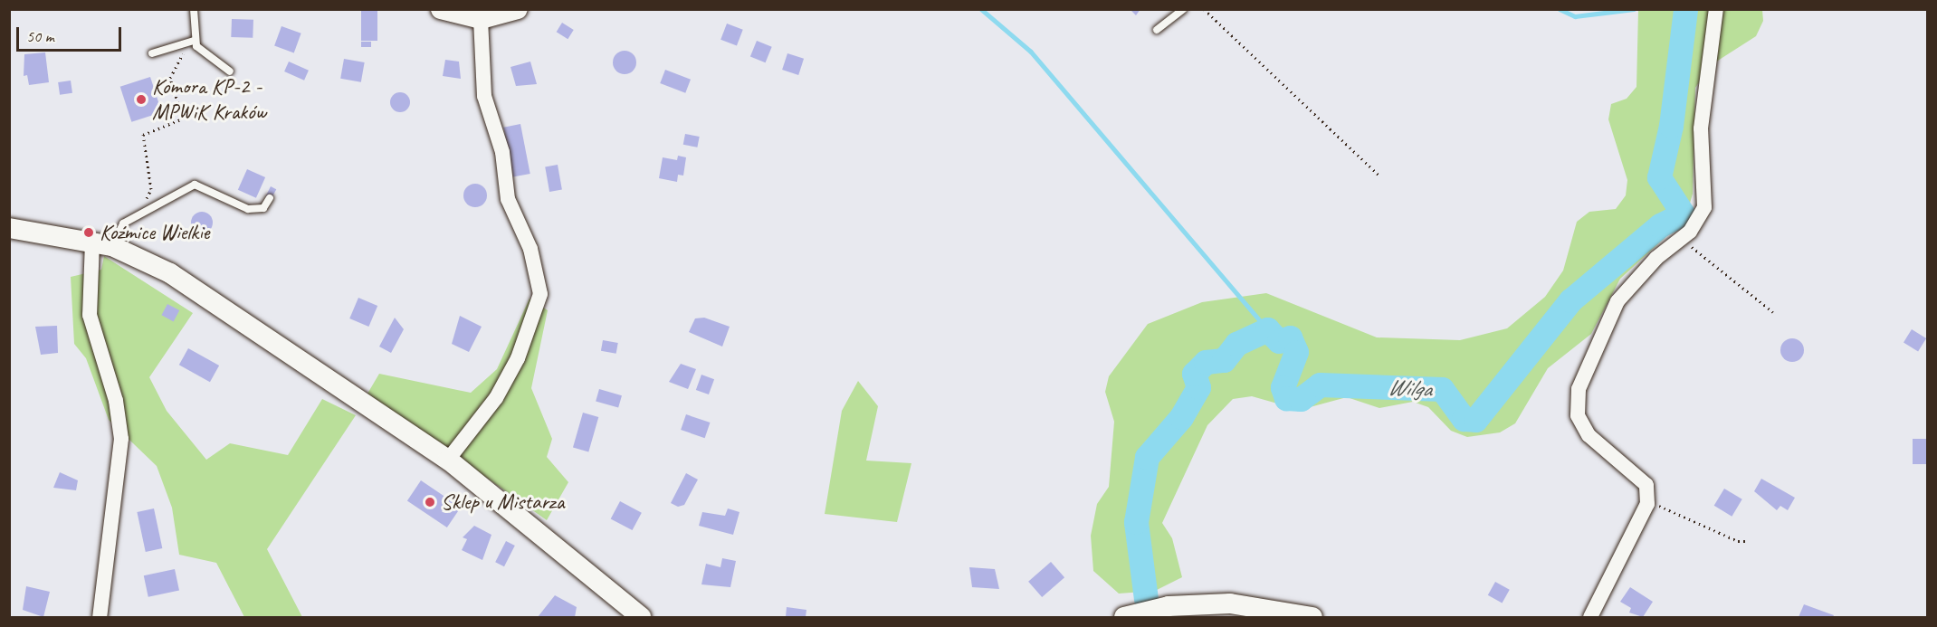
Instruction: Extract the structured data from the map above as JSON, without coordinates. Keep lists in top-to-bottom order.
{
  "water": ["Wilga"],
  "places": ["Komora KP-2 - MPWiK Kraków", "Koźmice Wielkie", "Sklep u Mistarza"],
  "scale_bar": "50 m"
}
